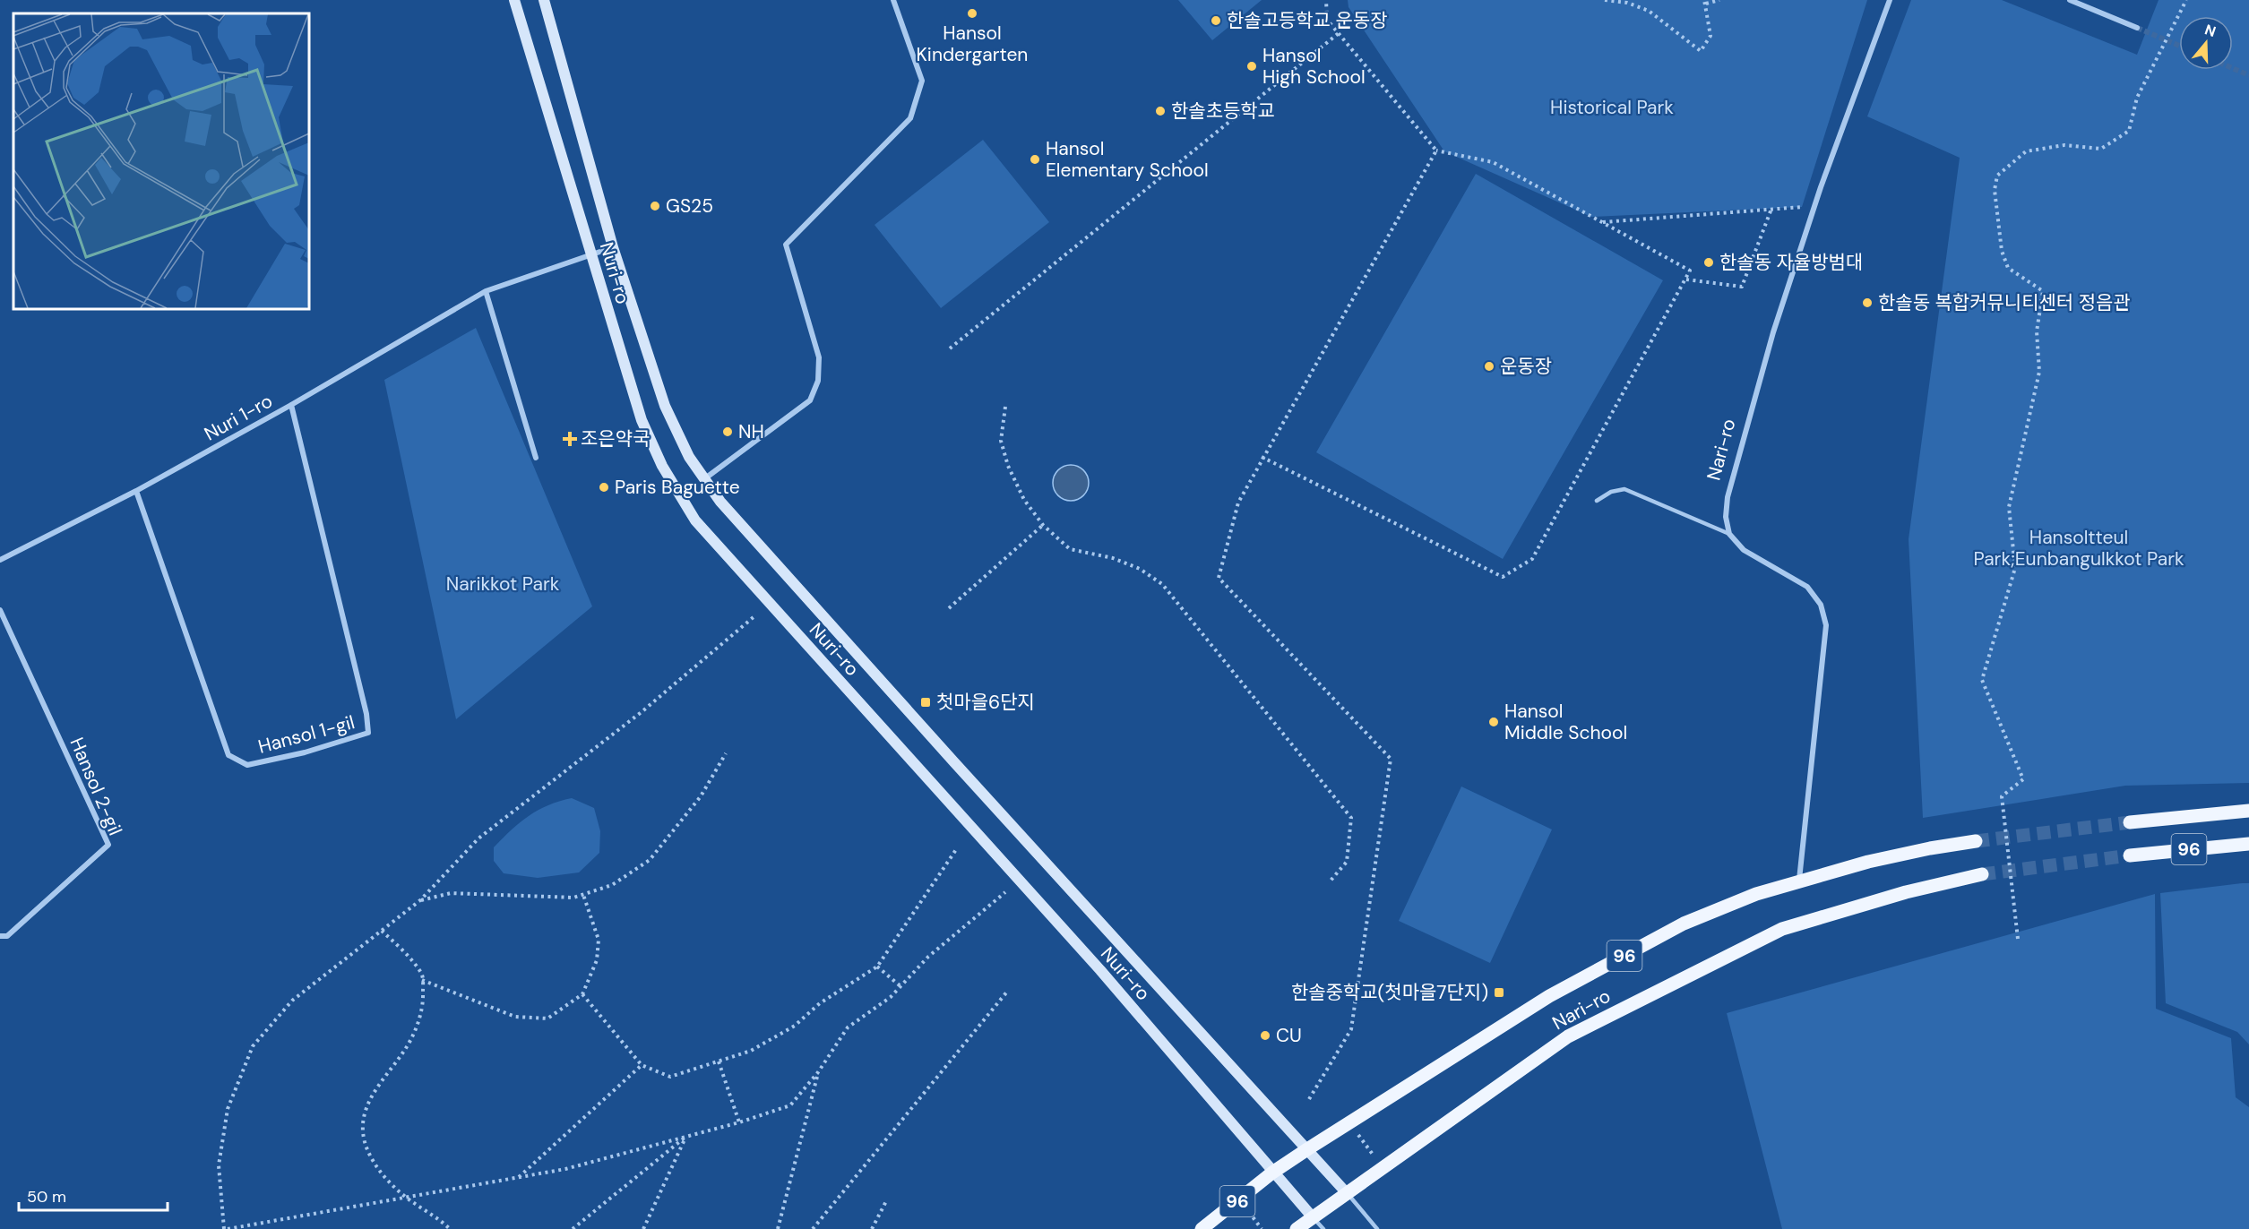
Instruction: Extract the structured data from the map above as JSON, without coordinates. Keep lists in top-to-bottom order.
{
  "streets": {
    "main road": ["Nari-ro", "96"],
    "street": [
      "Nuri-ro",
      "Nuri 1-ro",
      "Hansol 1-gil",
      "Hansol 2-gil"
    ]
  },
  "crossings": [
    ["Nuri-ro", "Nuri 1-ro"],
    ["Nuri-ro", "Nari-ro"],
    ["Nuri 1-ro", "Hansol 1-gil"]
  ],
  "parks": ["Historical Park", "Hansoltteul Park;Eunbangulkkot Park", "Narikkot Park"],
  "places": {
    "other": [
      "Hansol Kindergarten",
      "한솔고등학교 운동장",
      "Hansol High School",
      "한솔초등학교",
      "Hansol Elementary School",
      "GS25",
      "한솔동 자율방범대",
      "한솔동 복합커뮤니티센터 정음관",
      "운동장",
      "NH",
      "Paris Baguette",
      "Hansol Middle School",
      "CU"
    ],
    "health": ["조은약국"],
    "transit": ["첫마을6단지", "한솔중학교(첫마을7단지)"]
  },
  "scale_bar": "50 m",
  "north": "top"
}
